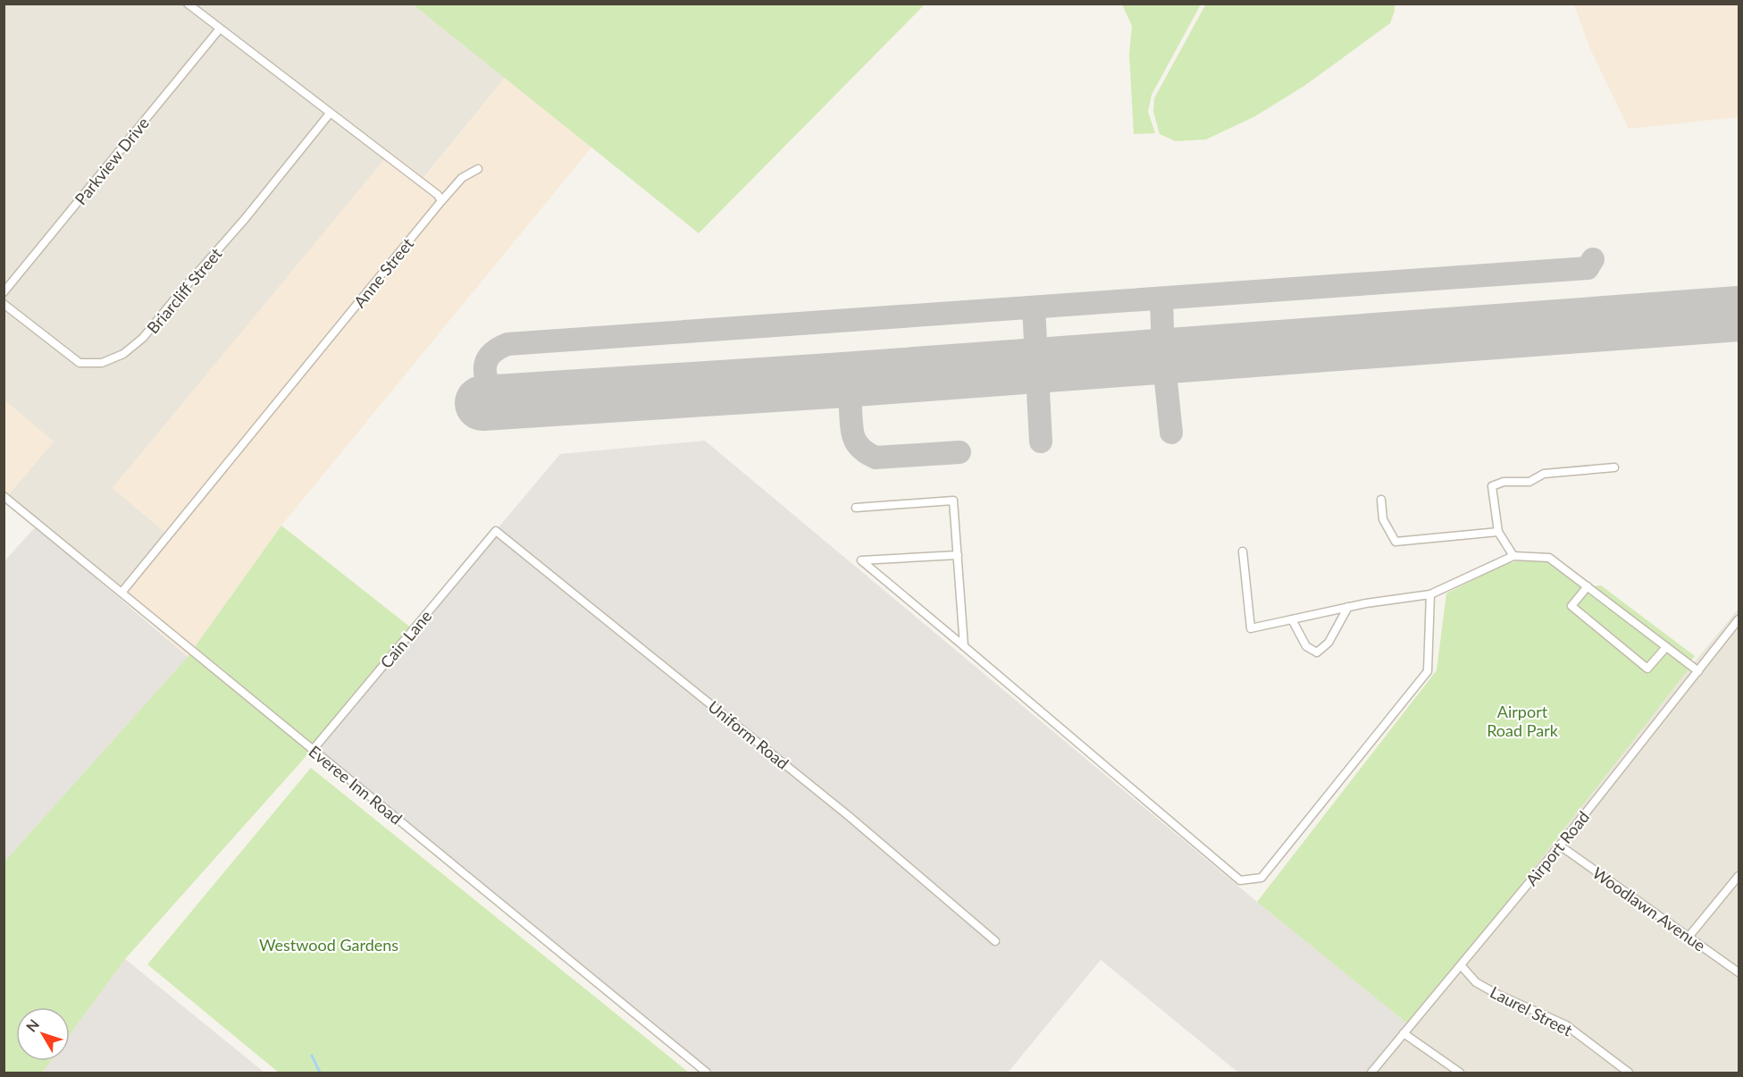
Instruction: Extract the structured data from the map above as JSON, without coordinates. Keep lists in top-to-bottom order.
{
  "streets": {
    "street": [
      "Parkview Drive",
      "Anne Street",
      "Briarcliff Street",
      "Cain Lane",
      "Uniform Road",
      "Everee Inn Road",
      "Airport Road",
      "Woodlawn Avenue",
      "Laurel Street"
    ]
  },
  "crossings": [
    ["Anne Street", "Everee Inn Road"],
    ["Cain Lane", "Uniform Road"],
    ["Cain Lane", "Everee Inn Road"],
    ["Airport Road", "Woodlawn Avenue"],
    ["Airport Road", "Laurel Street"]
  ],
  "parks": ["Airport Road Park", "Westwood Gardens"],
  "north": "top left"
}
